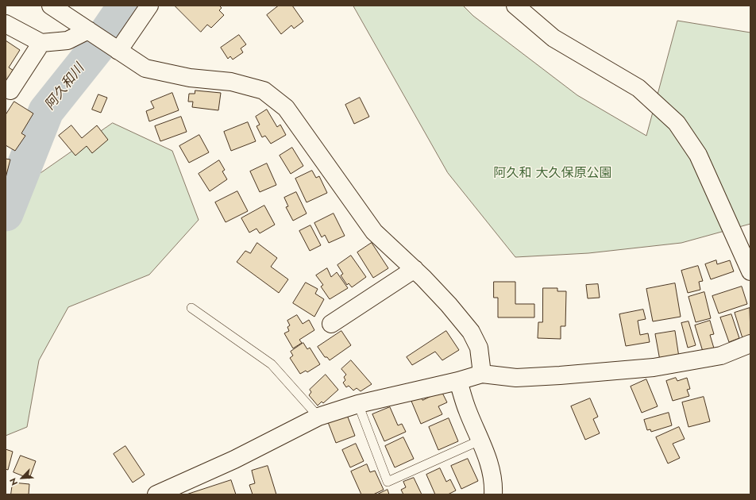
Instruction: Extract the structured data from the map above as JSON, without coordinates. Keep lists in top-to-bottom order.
{
  "water": ["阿久和川"],
  "parks": ["阿久和 大久保原公園"],
  "north": "bottom left"
}
